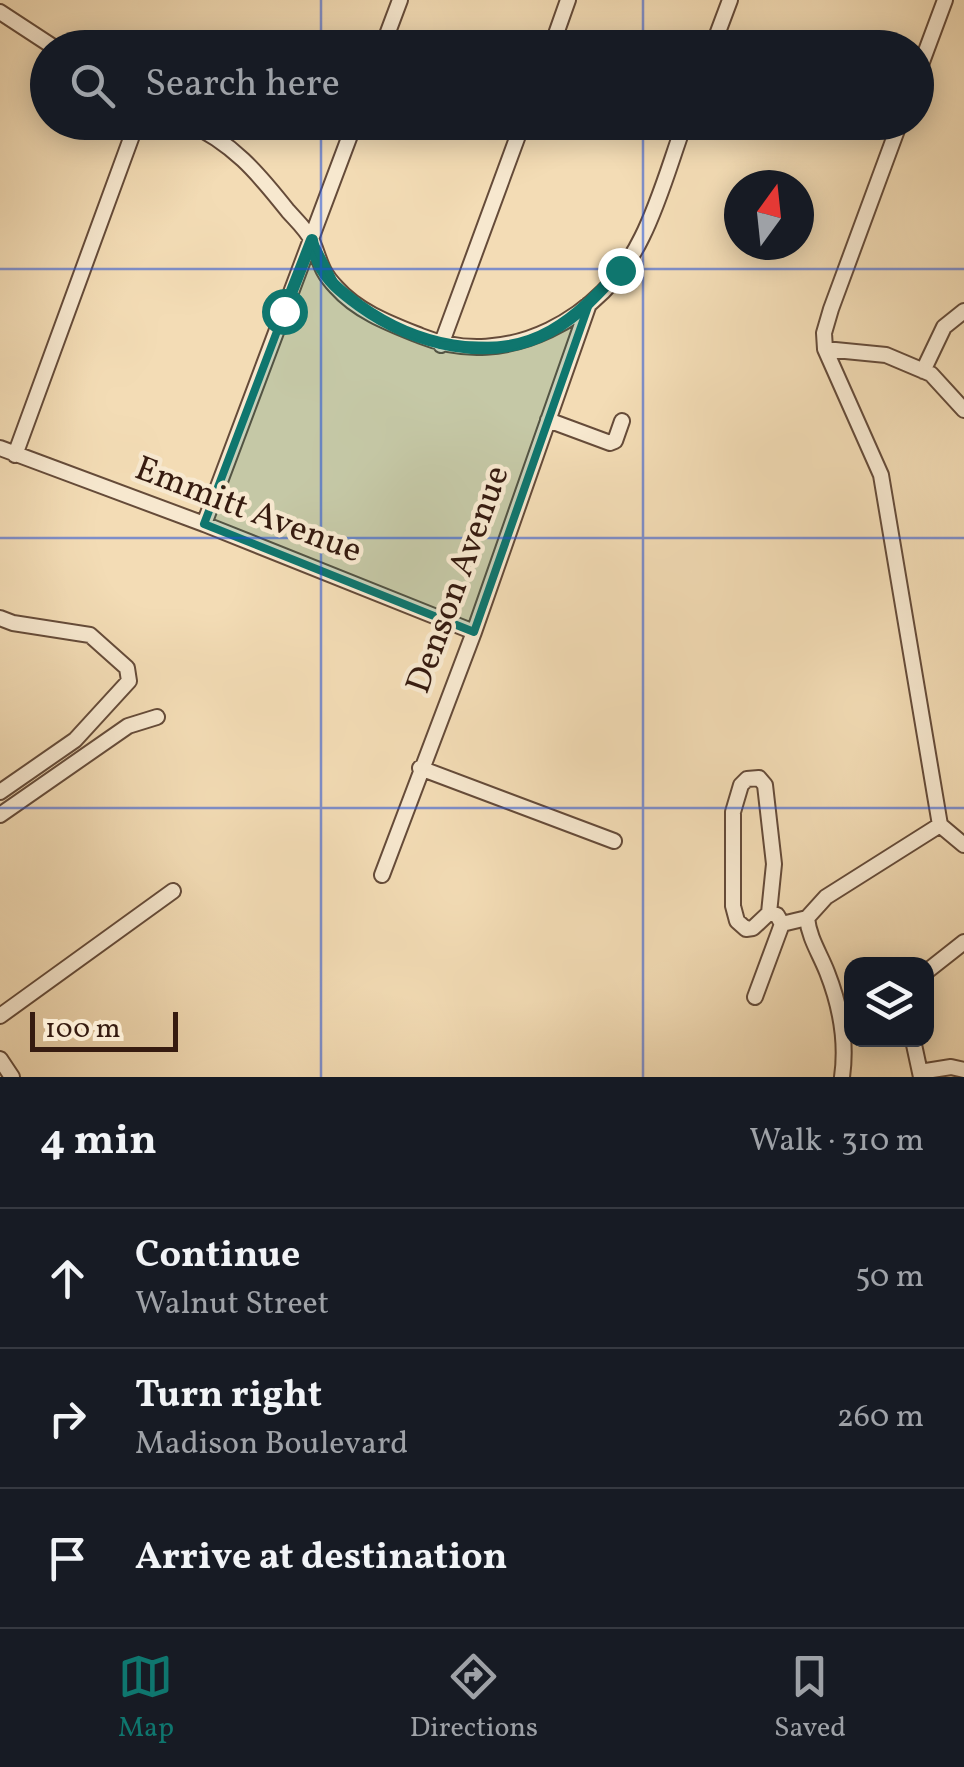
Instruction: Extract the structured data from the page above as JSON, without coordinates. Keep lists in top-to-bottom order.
{
  "streets": {
    "street": ["Emmitt Avenue", "Denson Avenue"]
  },
  "crossings": [
    ["Emmitt Avenue", "Denson Avenue"]
  ],
  "scale_bar": "100 m",
  "north": "top",
  "page": {
    "search": "Search here",
    "scale": "100 m",
    "heading": ["4 min", "Walk · 310 m"],
    "list": [
      ["Continue", "Walnut Street", "50 m"],
      ["Turn right", "Madison Boulevard", "260 m"],
      "Arrive at destination"
    ],
    "nav": ["Map", "Directions", "Saved"]
  }
}
